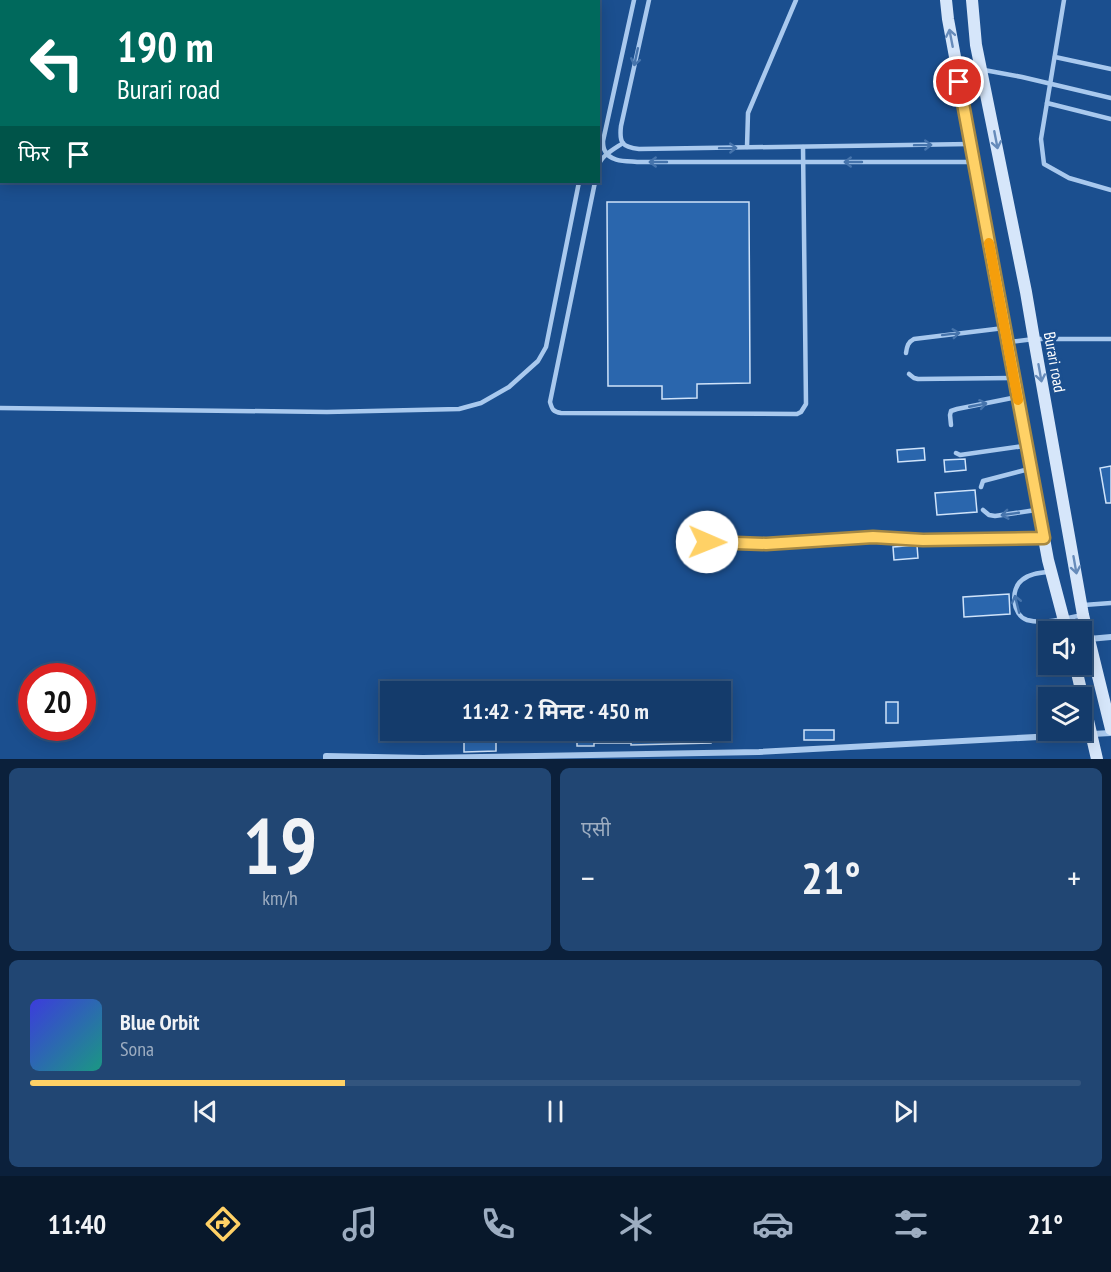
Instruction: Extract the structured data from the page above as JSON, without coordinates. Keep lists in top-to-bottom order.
{
  "streets": {
    "main road": ["Burari road"]
  },
  "page": {
    "turn": ["190 m", "Burari road"],
    "then": "फिर",
    "limit": "20",
    "trip": "11:42 · 2 मिनट · 450 m",
    "tile": [
      ["19", "km/h"],
      "एसी"
    ],
    "heat": ["−", "21°", "+"],
    "song": ["Blue Orbit", "Sona"],
    "tabs": ["11:40", "21°"]
  }
}
